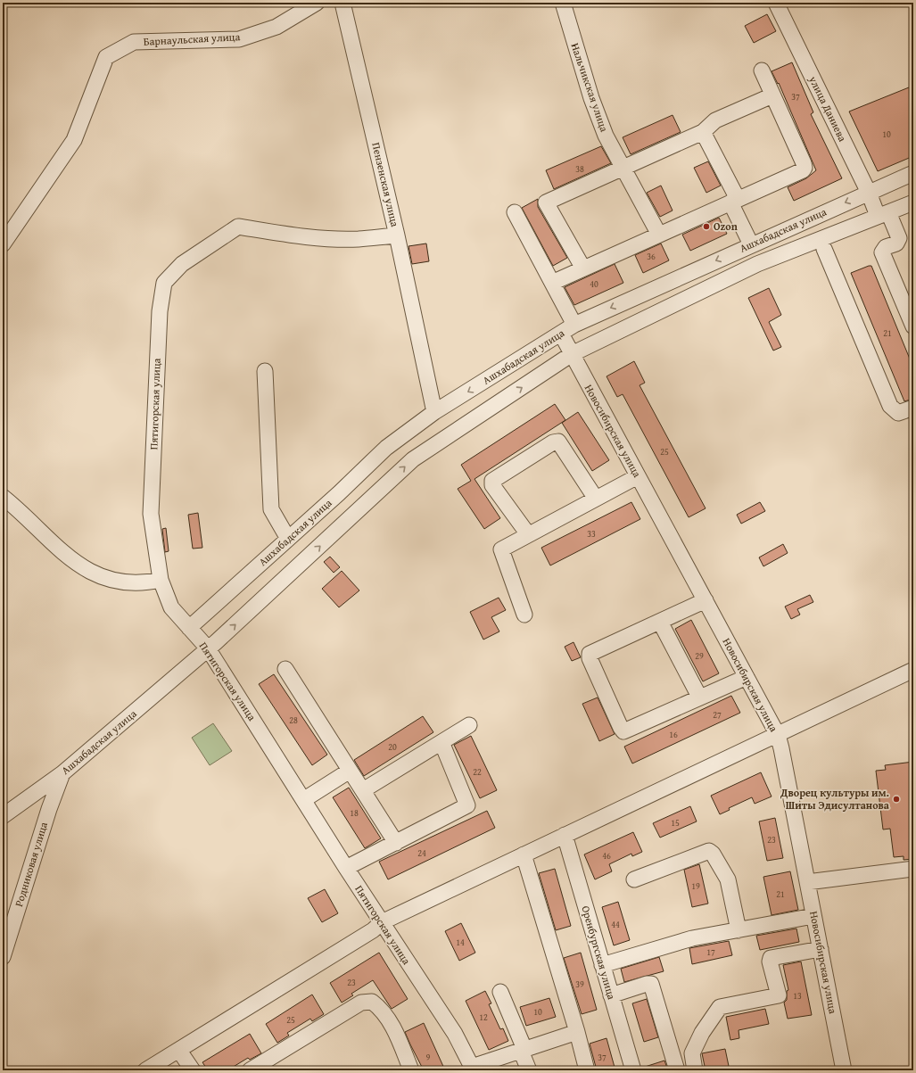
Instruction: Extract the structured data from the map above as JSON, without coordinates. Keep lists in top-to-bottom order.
{
  "streets": {
    "street": [
      "Барнаульская улица",
      "Нальчикская улица",
      "улица Даниева",
      "Пензенская улица",
      "Ашхабадская улица",
      "Пятигорская улица",
      "Новосибирская улица",
      "Родниковая улица",
      "Оренбургская улица"
    ]
  },
  "crossings": [
    ["улица Даниева", "Ашхабадская улица"],
    ["Пензенская улица", "Ашхабадская улица"],
    ["Пензенская улица", "Пятигорская улица"],
    ["Ашхабадская улица", "Пятигорская улица"],
    ["Ашхабадская улица", "Новосибирская улица"],
    ["Ашхабадская улица", "Родниковая улица"]
  ],
  "places": ["Ozon", "Дворец культуры им. Шиты Эдисултанова"],
  "house_numbers": [
    "37",
    "10",
    "38",
    "36",
    "40",
    "21",
    "25",
    "33",
    "29",
    "27",
    "28",
    "16",
    "20",
    "22",
    "18",
    "15",
    "23",
    "24",
    "46",
    "19",
    "21",
    "44",
    "14",
    "17",
    "23",
    "39",
    "13",
    "10",
    "12",
    "25",
    "9",
    "37"
  ]
}
